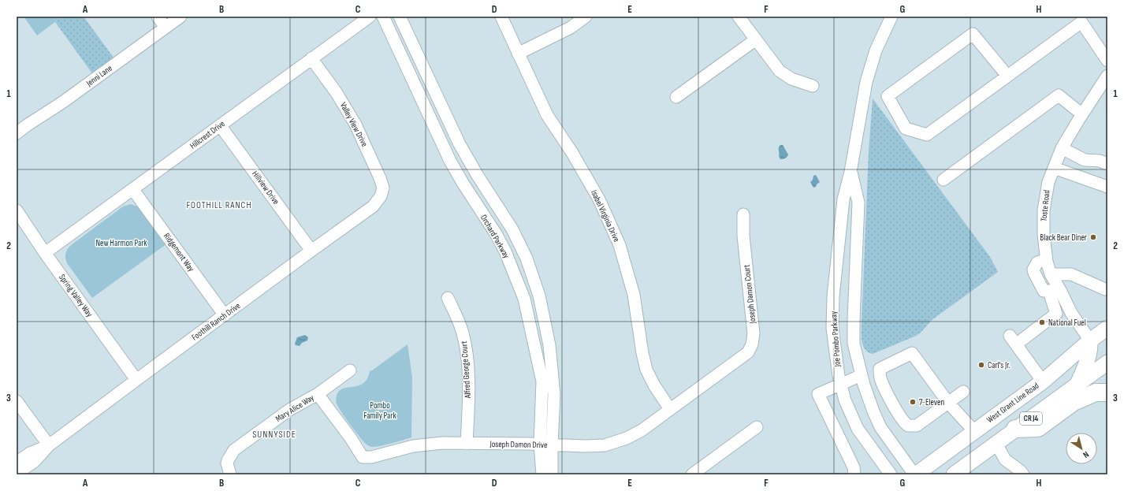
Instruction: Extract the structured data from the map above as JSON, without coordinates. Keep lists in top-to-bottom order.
{
  "streets": {
    "main road": ["West Grant Line Road", "CR J4"],
    "street": [
      "Jenni Lane",
      "Valley View Drive",
      "Hillcrest Drive",
      "Hillview Drive",
      "Toste Road",
      "Isabel Virginia Drive",
      "Orchard Parkway",
      "Ridgemont Way",
      "Joseph Damon Court",
      "Spring Valley Way",
      "Foothill Ranch Drive",
      "Joe Pombo Parkway",
      "Alfred George Court",
      "Mary Alice Way",
      "Joseph Damon Drive"
    ]
  },
  "crossings": [
    ["Valley View Drive", "Hillcrest Drive"],
    ["Valley View Drive", "Foothill Ranch Drive"],
    ["Hillcrest Drive", "Hillview Drive"],
    ["Hillcrest Drive", "Ridgemont Way"],
    ["Hillcrest Drive", "Spring Valley Way"],
    ["Hillview Drive", "Foothill Ranch Drive"],
    ["Toste Road", "West Grant Line Road"],
    ["Isabel Virginia Drive", "Joseph Damon Drive"],
    ["Orchard Parkway", "Joseph Damon Drive"],
    ["Ridgemont Way", "Foothill Ranch Drive"],
    ["Joseph Damon Court", "Joseph Damon Drive"],
    ["Spring Valley Way", "Foothill Ranch Drive"],
    ["Joe Pombo Parkway", "West Grant Line Road"],
    ["Alfred George Court", "Joseph Damon Drive"],
    ["Mary Alice Way", "Joseph Damon Drive"]
  ],
  "districts": ["FOOTHILL RANCH", "SUNNYSIDE"],
  "parks": ["New Harmon Park", "Pombo Family Park"],
  "places": [
    "Black Bear Diner",
    "National Fuel",
    "Carl's Jr.",
    "7-Eleven"
  ],
  "north": "bottom right",
  "grid": {
    "columns": [
      "A",
      "B",
      "C",
      "D",
      "E",
      "F",
      "G",
      "H"
    ],
    "rows": ["1", "2", "3"]
  }
}
